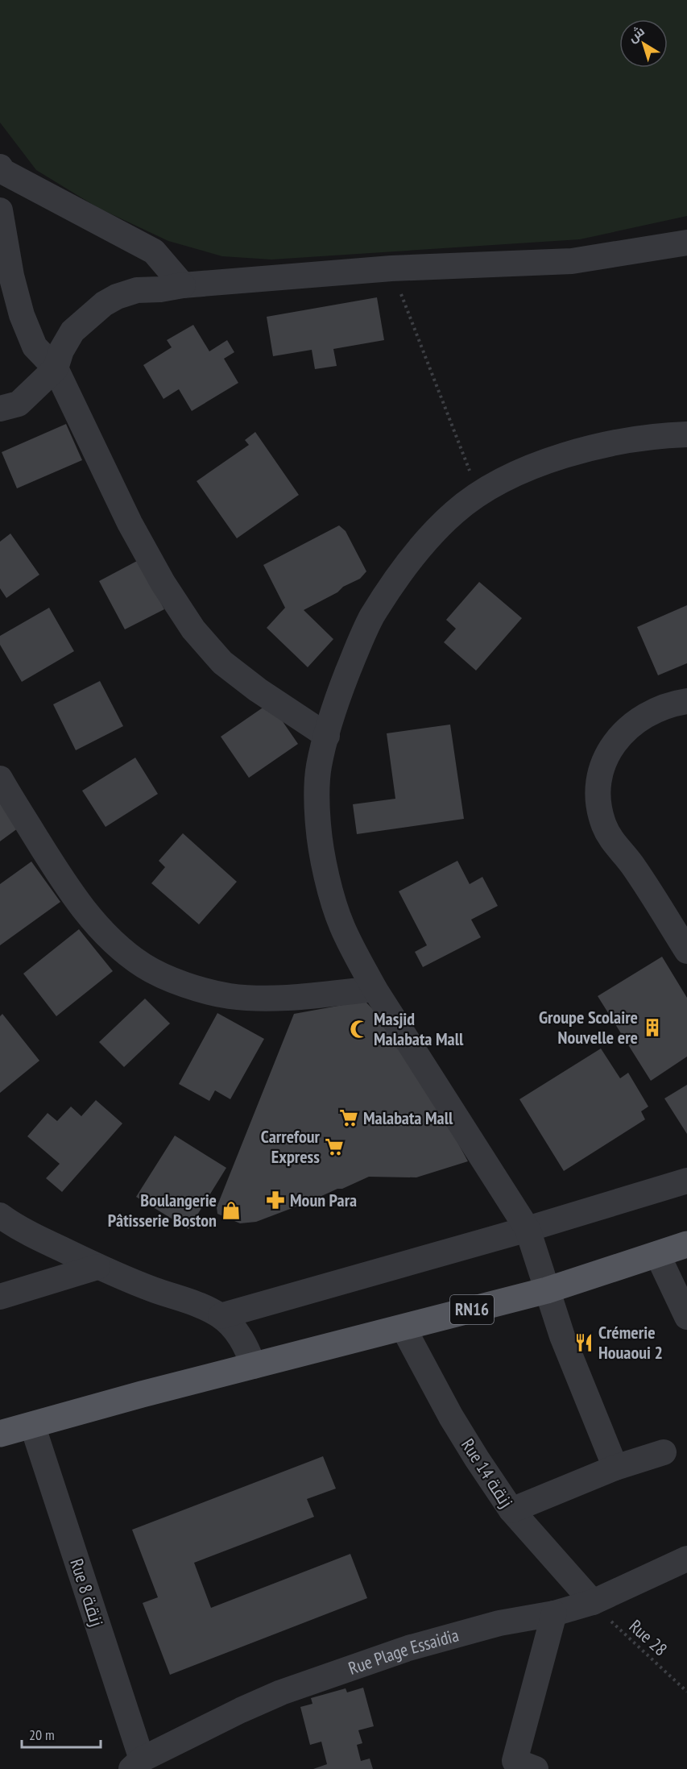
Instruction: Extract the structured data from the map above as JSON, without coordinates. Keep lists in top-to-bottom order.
{
  "streets": {
    "main road": ["RN16"],
    "street": ["Rue 14 زنقة", "Rue 8 زنقة", "Rue Plage Essaidia"],
    "path": ["Rue 28"]
  },
  "crossings": [
    ["RN16", "Rue 14 زنقة"],
    ["RN16", "Rue 8 زنقة"],
    ["Rue 14 زنقة", "Rue 28"],
    ["Rue 14 زنقة", "Rue Plage Essaidia"],
    ["Rue 8 زنقة", "Rue Plage Essaidia"],
    ["Rue 28", "Rue Plage Essaidia"]
  ],
  "places": {
    "building": ["Groupe Scolaire Nouvelle ere"],
    "mosque": ["Masjid Malabata Mall"],
    "supermarket": ["Malabata Mall", "Carrefour Express"],
    "pharmacy": ["Moun Para"],
    "shop": ["Boulangerie Pâtisserie Boston"],
    "restaurant": ["Crémerie Houaoui 2"]
  },
  "scale_bar": "20 m",
  "north": "top left"
}
